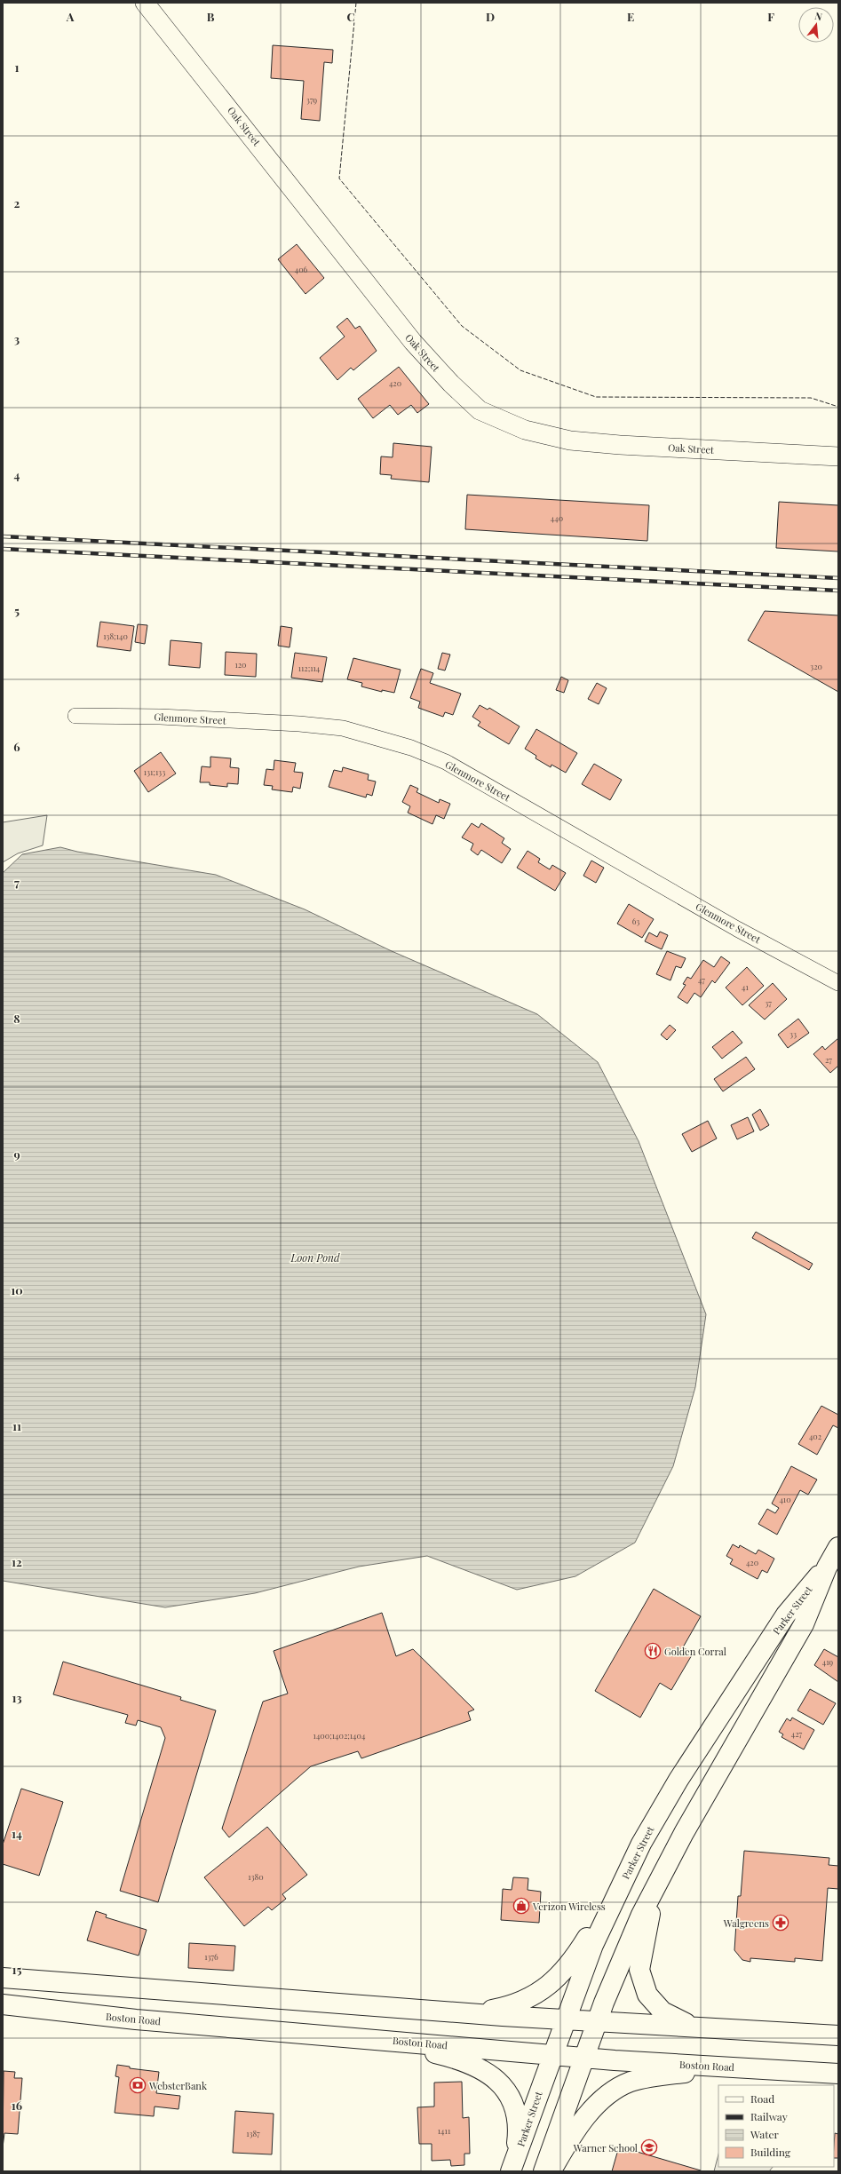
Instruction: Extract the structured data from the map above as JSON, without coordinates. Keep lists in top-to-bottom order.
{
  "streets": {
    "main road": ["Parker Street", "Boston Road"],
    "street": ["Oak Street", "Glenmore Street"]
  },
  "crossings": [
    ["Parker Street", "Boston Road"]
  ],
  "water": ["Loon Pond"],
  "places": {
    "restaurant": ["Golden Corral"],
    "shop": ["Verizon Wireless"],
    "pharmacy": ["Walgreens"],
    "bank": ["WebsterBank"],
    "school or university": ["Warner School"]
  },
  "house_numbers": [
    "379",
    "406",
    "420",
    "440",
    "138;140",
    "120",
    "320",
    "112;114",
    "131;133",
    "63",
    "47",
    "41",
    "37",
    "33",
    "27",
    "402",
    "410",
    "420",
    "419",
    "427",
    "1400;1402;1404",
    "1380",
    "1376",
    "1411",
    "1387"
  ],
  "legend": [
    "Road",
    "Railway",
    "Water",
    "Building"
  ],
  "north": "top",
  "grid": {
    "columns": [
      "A",
      "B",
      "C",
      "D",
      "E",
      "F"
    ],
    "rows": [
      "1",
      "2",
      "3",
      "4",
      "5",
      "6",
      "7",
      "8",
      "9",
      "10",
      "11",
      "12",
      "13",
      "14",
      "15",
      "16"
    ]
  }
}
